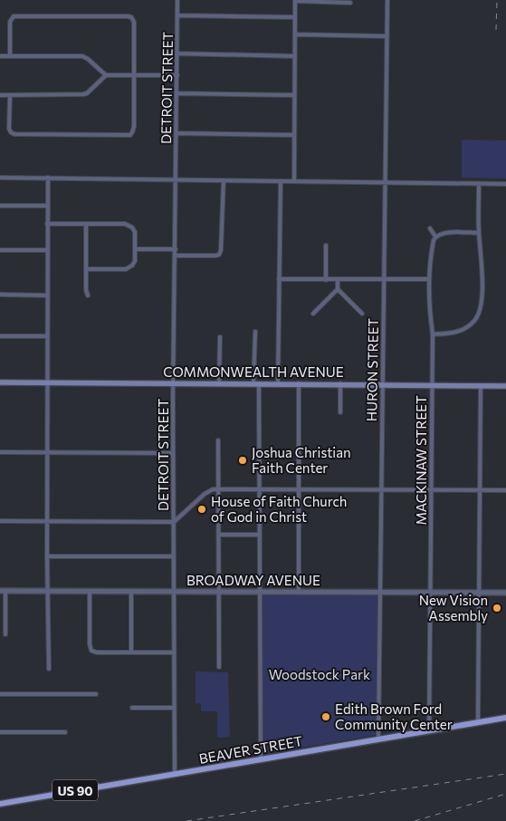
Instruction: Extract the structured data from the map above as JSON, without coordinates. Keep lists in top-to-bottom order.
{
  "streets": {
    "main road": ["COMMONWEALTH AVENUE", "BEAVER STREET", "US 90"],
    "street": [
      "DETROIT STREET",
      "HURON STREET",
      "MACKINAW STREET",
      "BROADWAY AVENUE"
    ]
  },
  "crossings": [
    ["DETROIT STREET", "COMMONWEALTH AVENUE"],
    ["DETROIT STREET", "BROADWAY AVENUE"],
    ["DETROIT STREET", "BEAVER STREET"],
    ["HURON STREET", "COMMONWEALTH AVENUE"],
    ["HURON STREET", "BROADWAY AVENUE"],
    ["HURON STREET", "BEAVER STREET"],
    ["COMMONWEALTH AVENUE", "MACKINAW STREET"],
    ["MACKINAW STREET", "BROADWAY AVENUE"],
    ["MACKINAW STREET", "BEAVER STREET"]
  ],
  "parks": ["Woodstock Park"],
  "places": [
    "Joshua Christian Faith Center",
    "House of Faith Church of God in Christ",
    "New Vision Assembly",
    "Edith Brown Ford Community Center"
  ]
}
